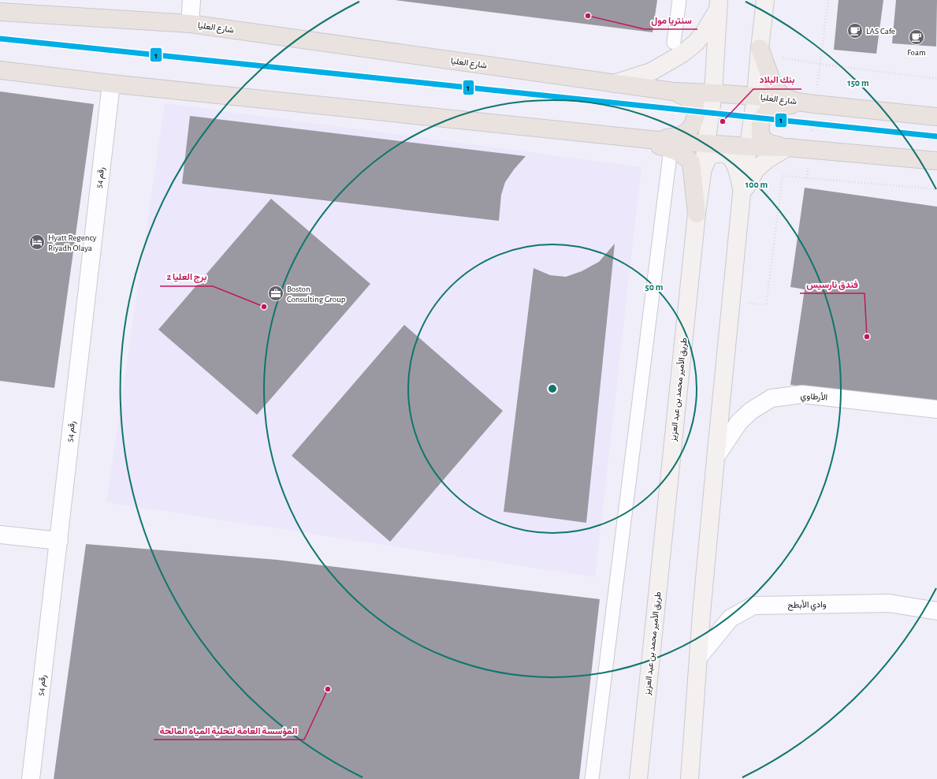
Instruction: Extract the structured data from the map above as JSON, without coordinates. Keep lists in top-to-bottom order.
{
  "streets": {
    "main road": ["شارع العليا", "طريق الأمير محمد بن عبد العزيز"],
    "street": ["رقم 54", "الأرطاوي", "وادي الأبطح"]
  },
  "crossings": [
    ["شارع العليا", "طريق الأمير محمد بن عبد العزيز"]
  ],
  "places": {
    "other": [
      "سنتريا مول",
      "بنك البلاد",
      "برج العليا 2",
      "فندق نارسيس",
      "المؤسسة العامة لتحلية المياه المالحة"
    ],
    "cafe": ["LAS Cafe", "Foam"],
    "hotel": ["Hyatt Regency Riyadh Olaya"],
    "office": ["Boston Consulting Group"]
  },
  "lines": ["transit line 1"],
  "rings": ["150 m", "100 m", "50 m"]
}
